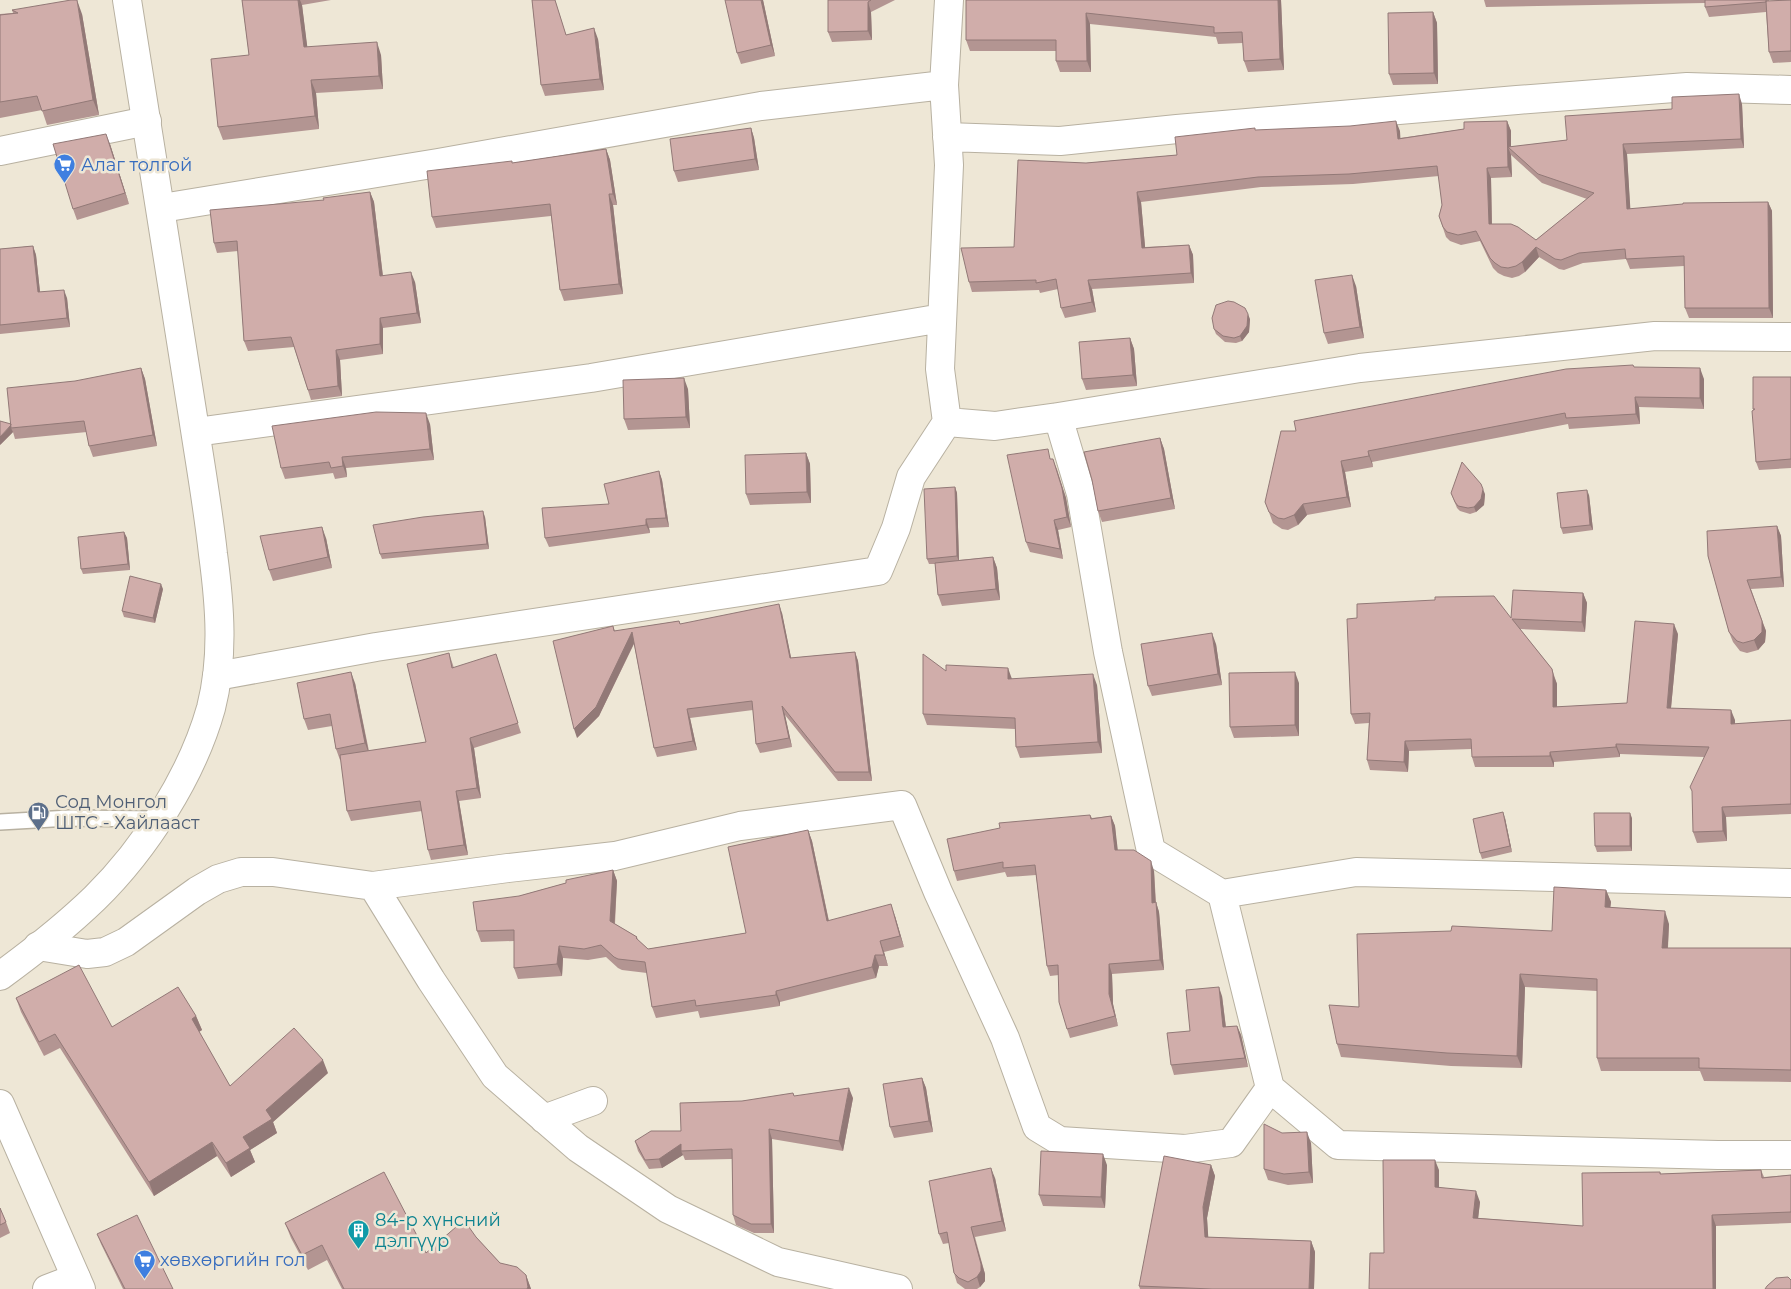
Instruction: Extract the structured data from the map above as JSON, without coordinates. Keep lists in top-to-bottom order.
{
  "places": {
    "supermarket": ["Алаг толгой", "хөвхөргийн гол"],
    "fuel station": ["Сод Монгол ШТС - Хайлааст"],
    "building": ["84-р хүнсний дэлгүүр"]
  }
}
